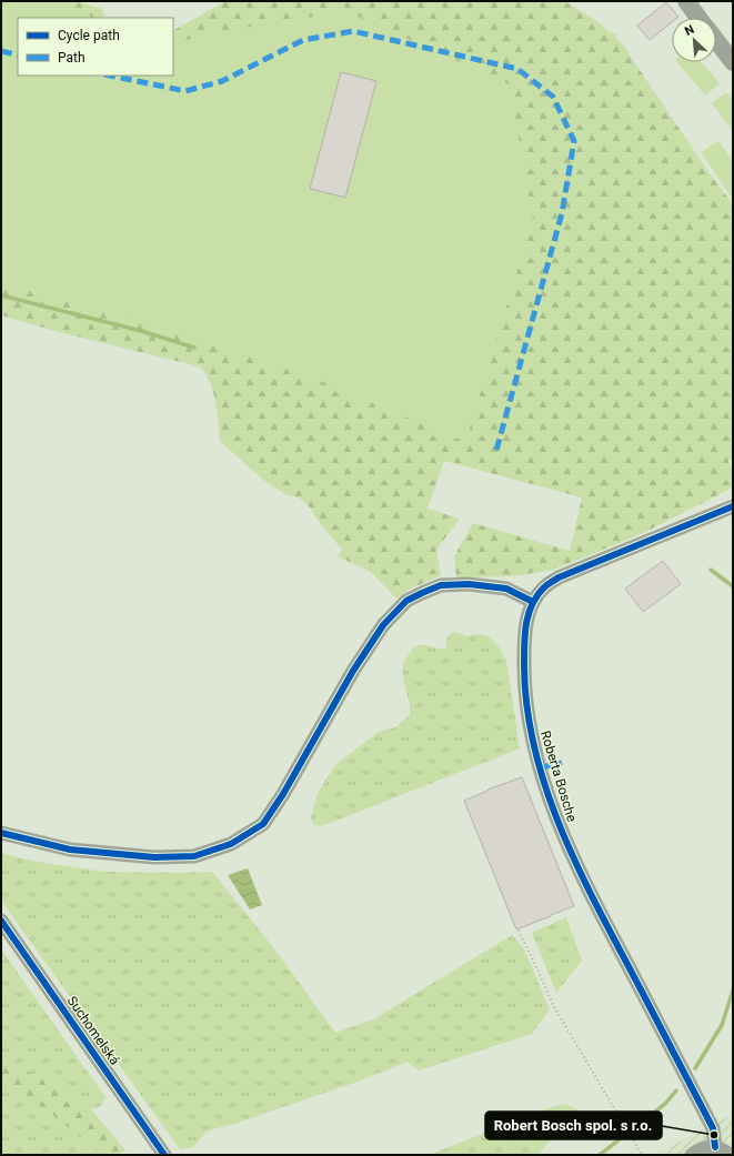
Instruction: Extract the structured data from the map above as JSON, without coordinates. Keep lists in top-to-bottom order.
{
  "streets": {
    "street": ["Roberta Bosche", "Suchomelská"]
  },
  "places": ["Robert Bosch spol. s r.o."],
  "legend": ["Cycle path", "Path"],
  "north": "top left"
}
